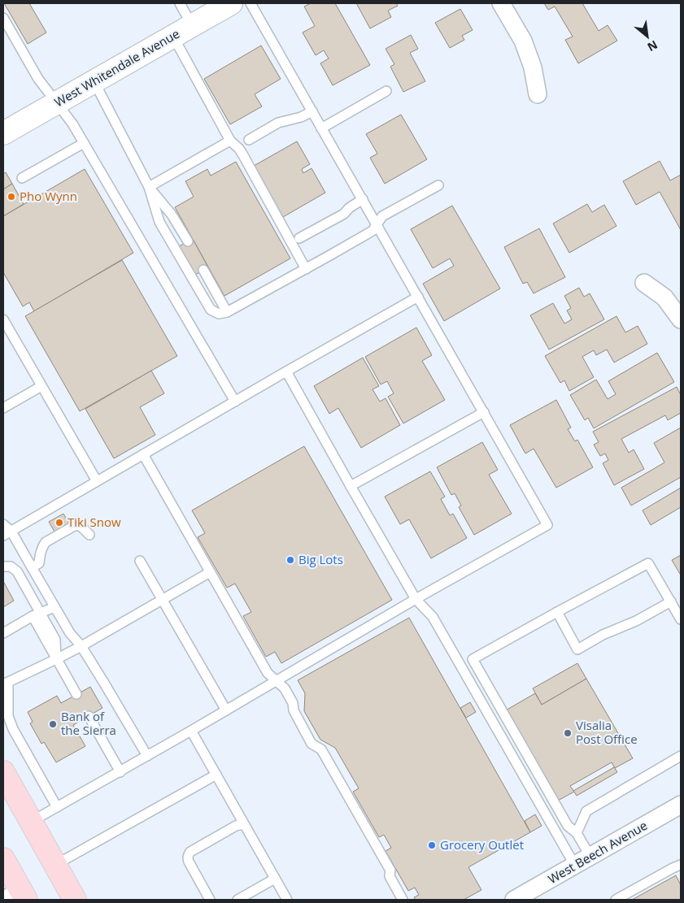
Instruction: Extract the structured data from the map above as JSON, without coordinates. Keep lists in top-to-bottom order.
{
  "streets": {
    "street": ["West Whitendale Avenue", "West Beech Avenue"]
  },
  "places": [
    "Pho Wynn",
    "Tiki Snow",
    "Big Lots",
    "Bank of the Sierra",
    "Visalia Post Office",
    "Grocery Outlet"
  ],
  "north": "bottom right"
}
